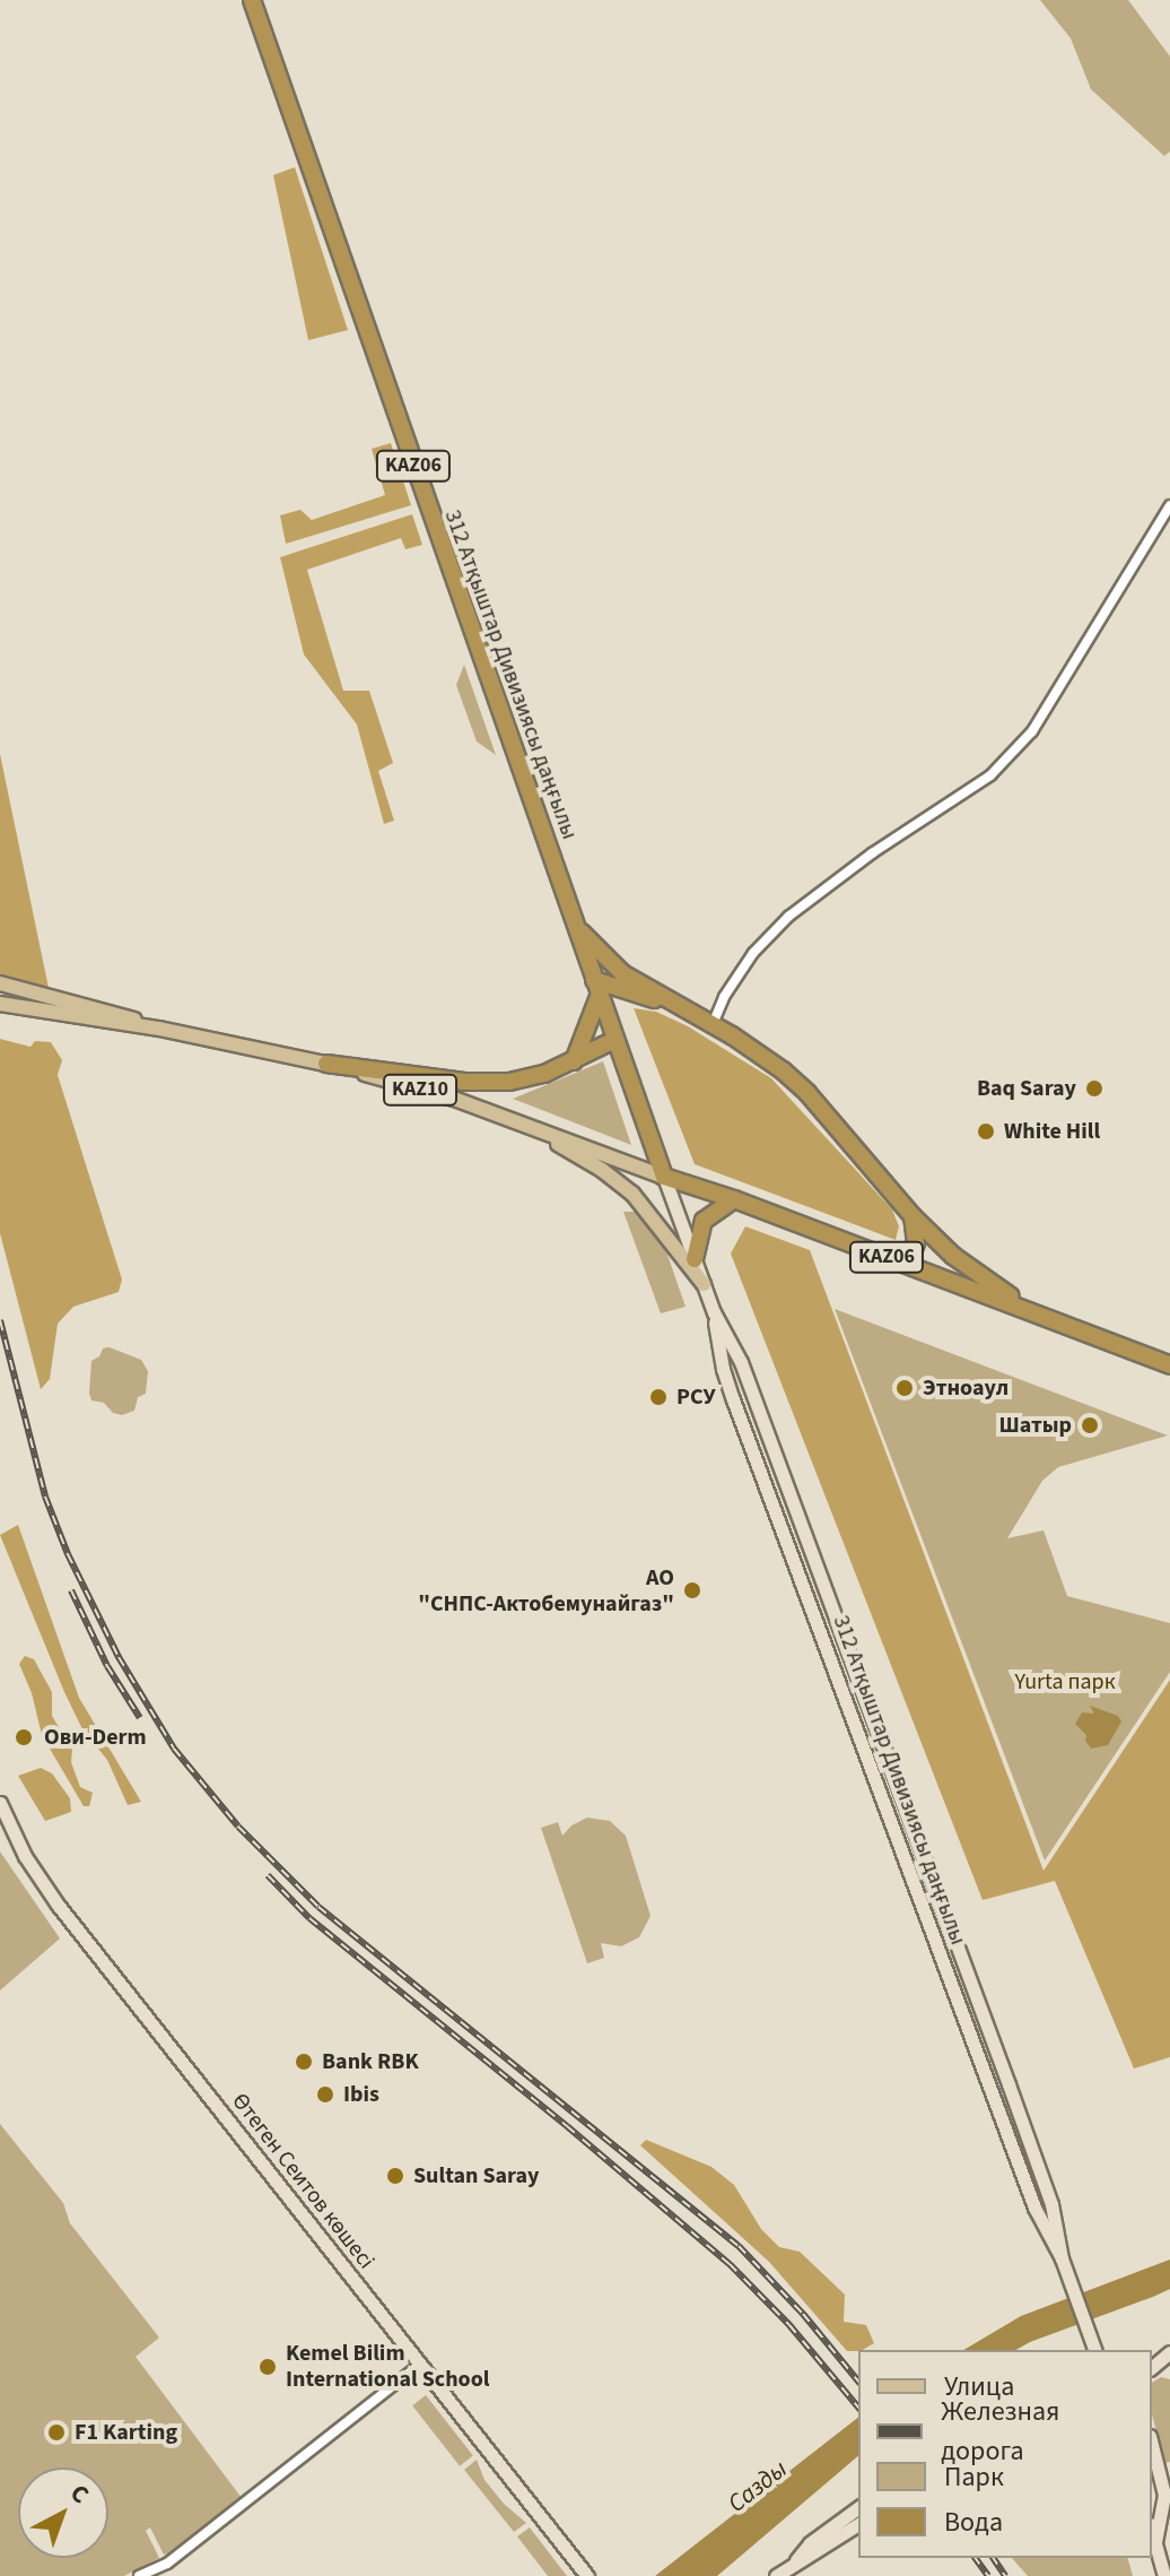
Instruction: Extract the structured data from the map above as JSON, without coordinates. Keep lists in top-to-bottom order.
{
  "streets": {
    "highway": ["KАZ06", "312 Атқыштар Дивизиясы даңғылы"],
    "main road": ["KAZ10", "Өтеген Сеитов көшесі"]
  },
  "crossings": [
    ["KАZ06", "312 Атқыштар Дивизиясы даңғылы"],
    ["KАZ06", "KAZ10"],
    ["312 Атқыштар Дивизиясы даңғылы", "KAZ10"]
  ],
  "water": ["Сазды"],
  "parks": ["Yurta парк"],
  "places": [
    "Baq Saray",
    "White Hill",
    "Этноаул",
    "РСУ",
    "Шатыр",
    "АО \"СНПС-Актобемунайгаз\"",
    "Ови-Derm",
    "Bank RBK",
    "Ibis",
    "Sultan Saray",
    "Kemel Bilim International School",
    "F1 Karting"
  ],
  "legend": [
    "Улица",
    "Железная дорога",
    "Парк",
    "Вода"
  ],
  "north": "top right"
}
